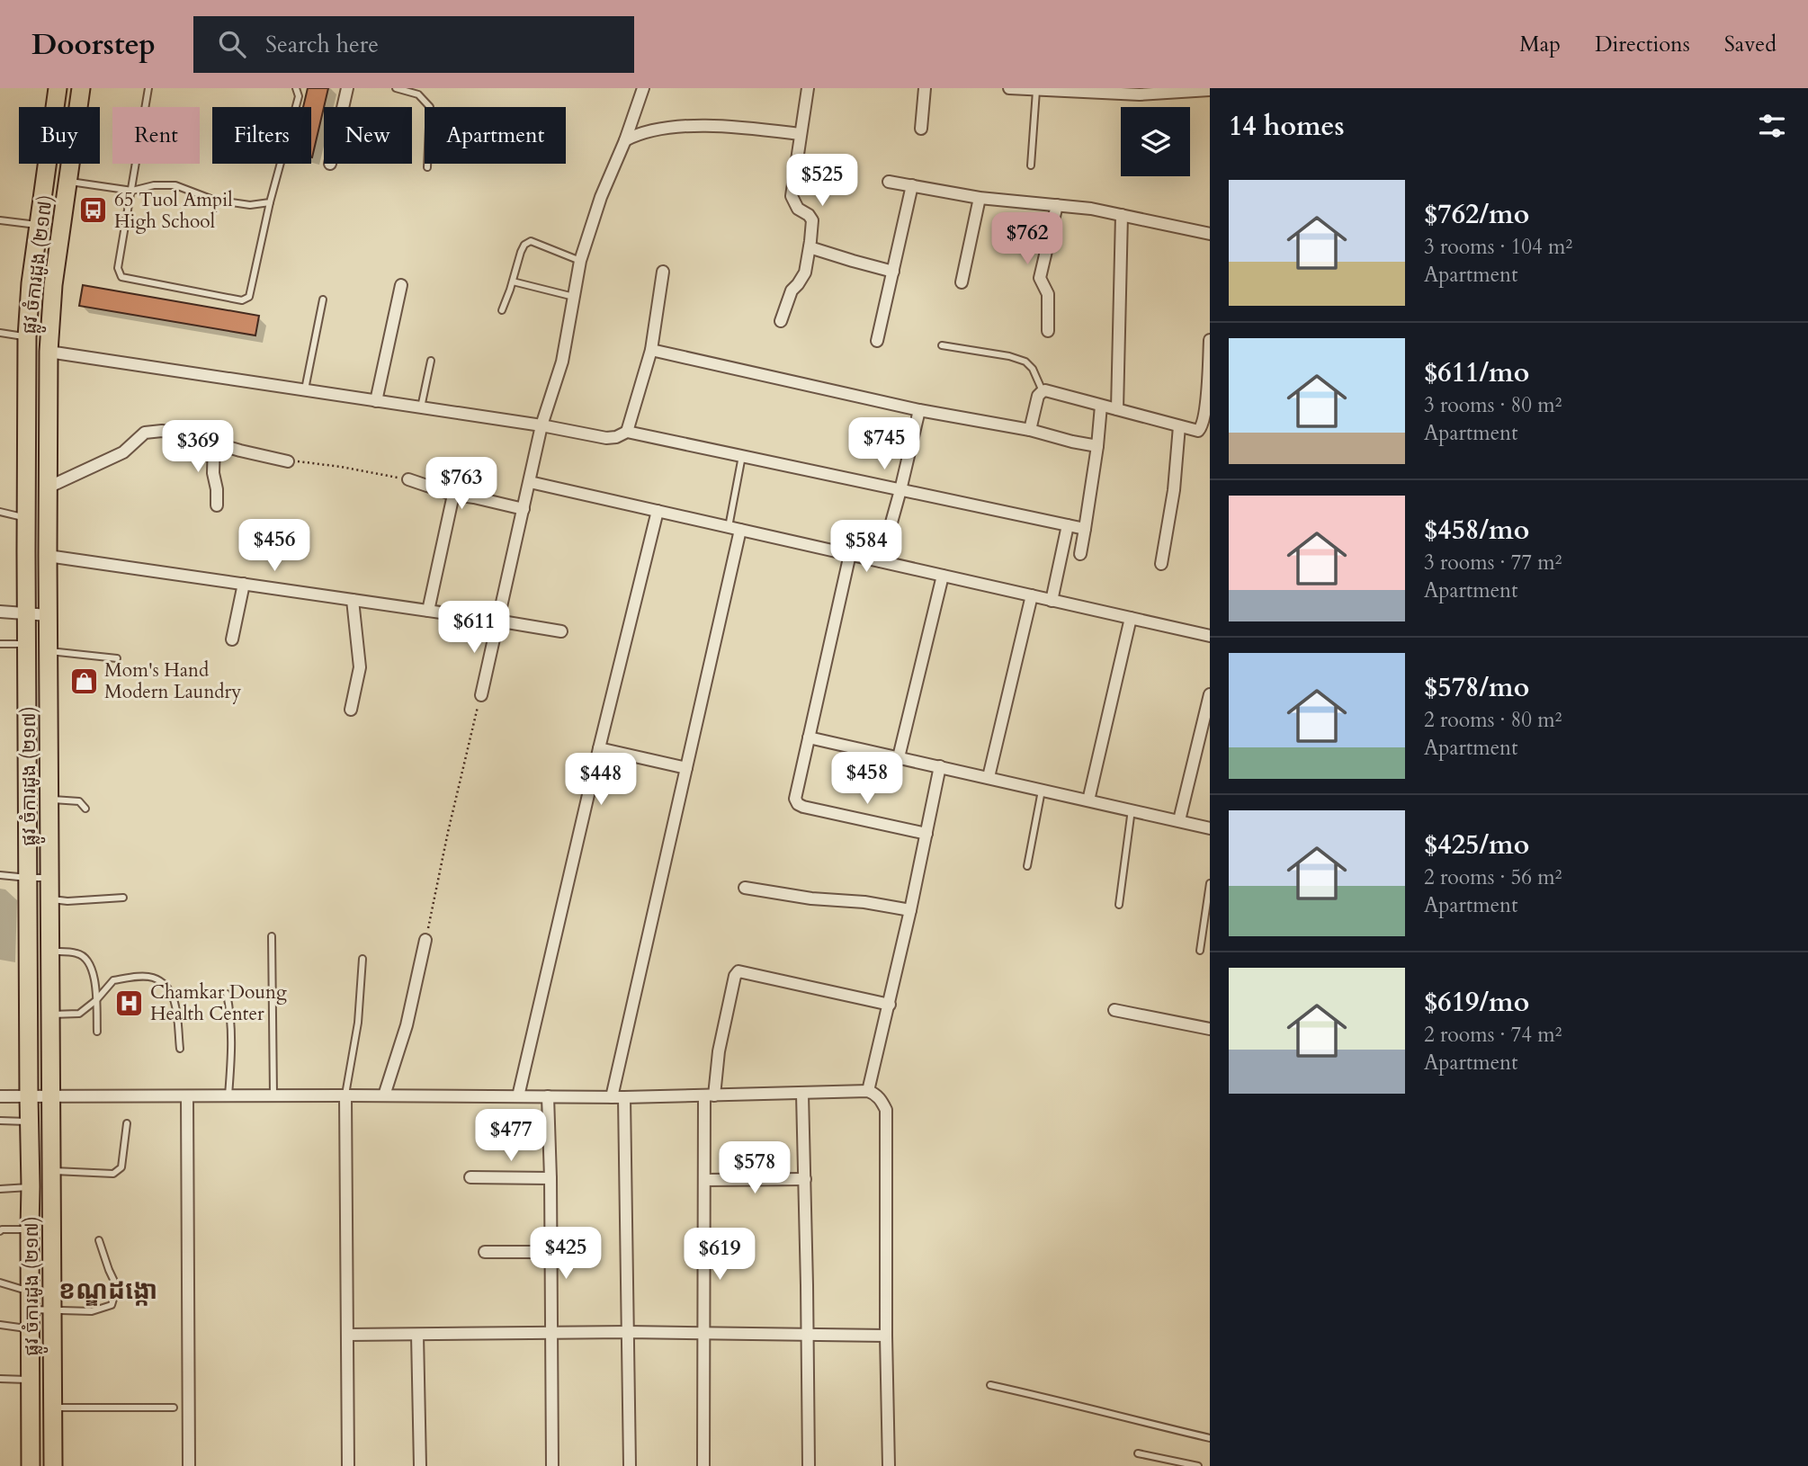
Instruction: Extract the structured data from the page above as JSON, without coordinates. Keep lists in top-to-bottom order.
{
  "streets": {
    "main road": ["ផ្លូវ ចំការដូង (២១៧)"]
  },
  "districts": ["ខណ្ឌដង្កោ"],
  "places": {
    "bus stop": ["65 Tuol Ampil High School"],
    "shop": ["Mom's Hand Modern Laundry"],
    "hospital": ["Chamkar Doung Health Center"]
  },
  "page": {
    "header": "Doorstep",
    "search": "Search here",
    "nav": ["Map", "Directions", "Saved"],
    "heading": "14 homes",
    "chip": [
      "Buy",
      "Rent",
      "Filters",
      "New",
      "Apartment"
    ],
    "price": [
      "$525",
      "$762",
      "$745",
      "$369",
      "$763",
      "$456",
      "$584",
      "$611",
      "$458",
      "$448",
      "$477",
      "$578",
      "$425",
      "$619"
    ],
    "list": [
      {
        "name": "$762/mo",
        "note": "3 rooms · 104 m² · Apartment"
      },
      {
        "name": "$611/mo",
        "note": "3 rooms · 80 m² · Apartment"
      },
      {
        "name": "$458/mo",
        "note": "3 rooms · 77 m² · Apartment"
      },
      {
        "name": "$578/mo",
        "note": "2 rooms · 80 m² · Apartment"
      },
      {
        "name": "$425/mo",
        "note": "2 rooms · 56 m² · Apartment"
      },
      {
        "name": "$619/mo",
        "note": "2 rooms · 74 m² · Apartment"
      }
    ]
  }
}
